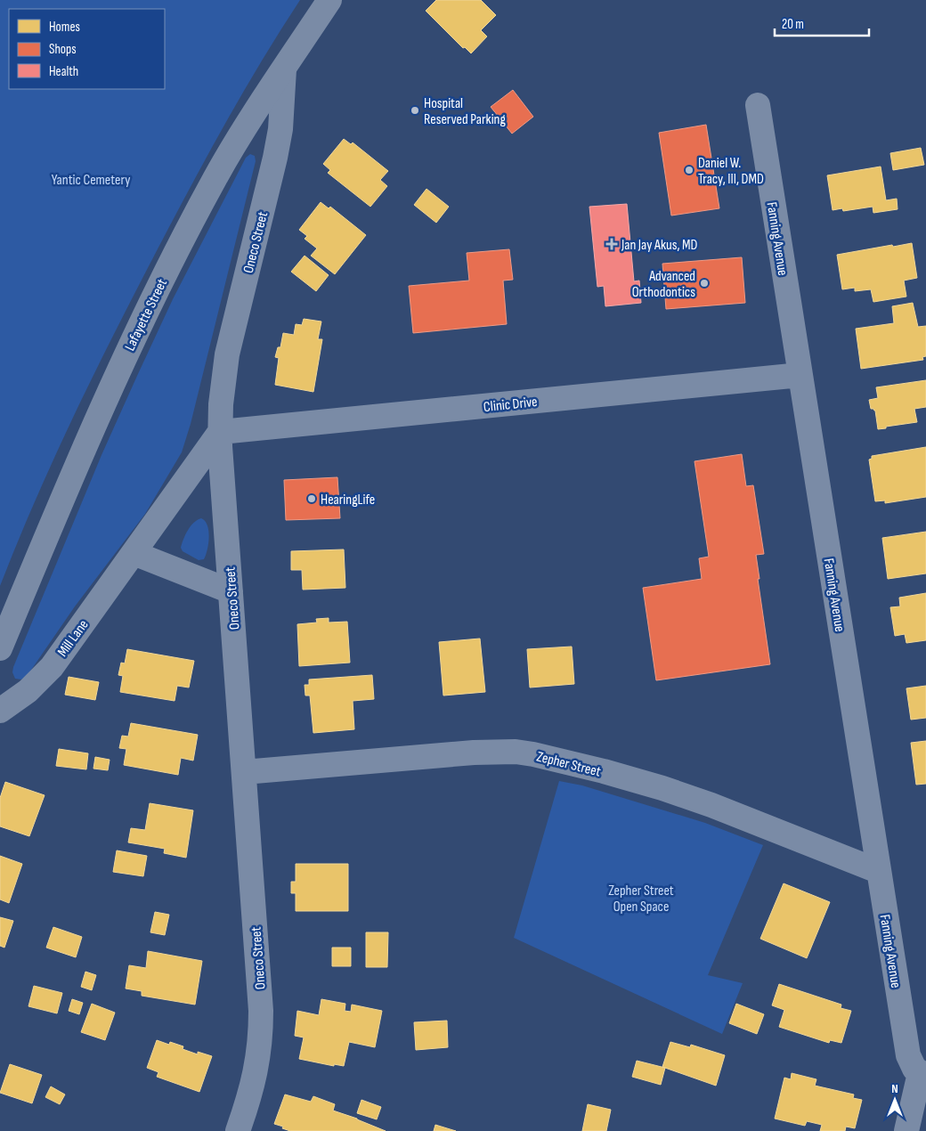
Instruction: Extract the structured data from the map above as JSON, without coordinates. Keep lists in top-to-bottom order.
{
  "streets": {
    "street": [
      "Fanning Avenue",
      "Oneco Street",
      "Lafayette Street",
      "Clinic Drive",
      "Mill Lane",
      "Zepher Street"
    ]
  },
  "crossings": [
    ["Fanning Avenue", "Clinic Drive"],
    ["Fanning Avenue", "Zepher Street"],
    ["Oneco Street", "Lafayette Street"],
    ["Oneco Street", "Clinic Drive"],
    ["Oneco Street", "Mill Lane"],
    ["Oneco Street", "Zepher Street"],
    ["Clinic Drive", "Mill Lane"]
  ],
  "parks": ["Yantic Cemetery", "Zepher Street Open Space"],
  "places": {
    "other": [
      "Hospital Reserved Parking",
      "Daniel W. Tracy, III, DMD",
      "Advanced Orthodontics",
      "HearingLife"
    ],
    "health": ["Jan Jay Akus, MD"]
  },
  "legend": ["Homes", "Shops", "Health"],
  "scale_bar": "20 m",
  "north": "top"
}
